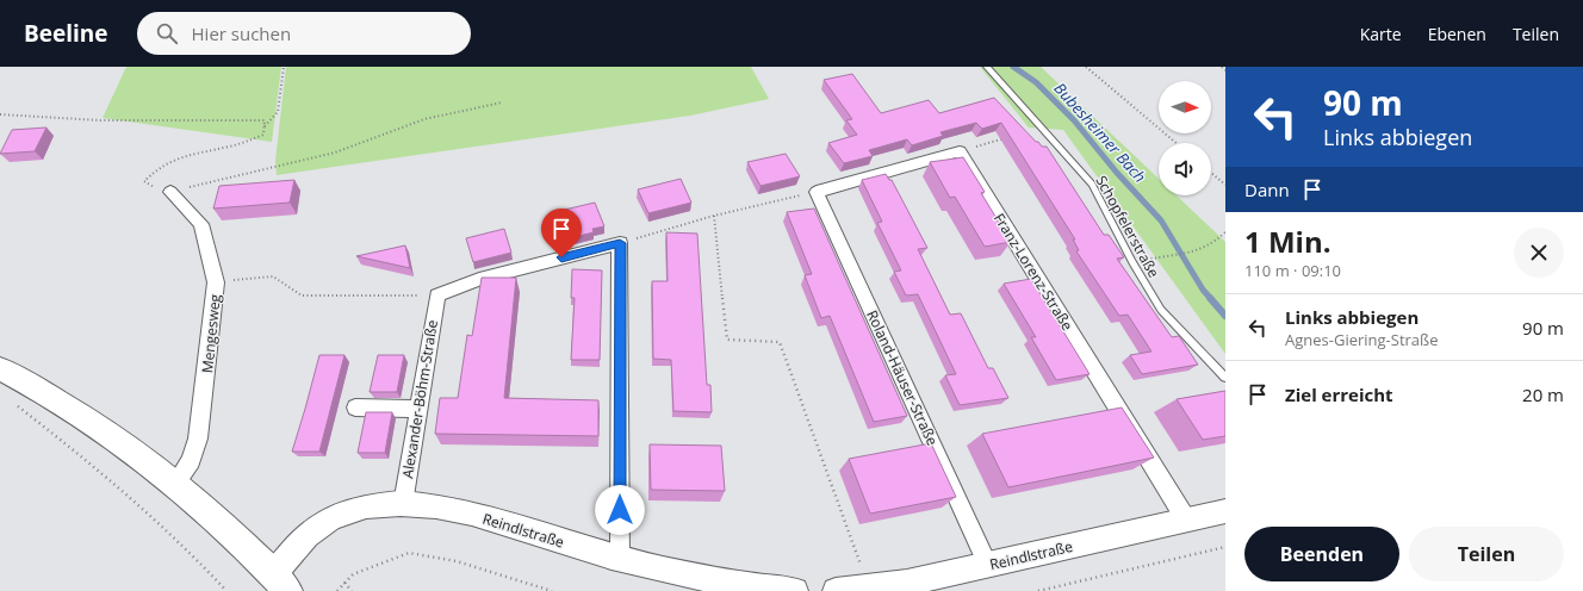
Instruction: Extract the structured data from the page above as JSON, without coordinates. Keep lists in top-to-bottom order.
{
  "streets": {
    "street": [
      "Franz-Lorenz-Straße",
      "Mengesweg",
      "Roland-Häuser-Straße",
      "Alexander-Böhm-Straße",
      "Reindlstraße"
    ],
    "lane": ["Schopfelerstraße"]
  },
  "crossings": [
    ["Franz-Lorenz-Straße", "Reindlstraße"],
    ["Roland-Häuser-Straße", "Reindlstraße"],
    ["Alexander-Böhm-Straße", "Reindlstraße"]
  ],
  "water": ["Bubesheimer Bach"],
  "north": "right",
  "page": {
    "header": "Beeline",
    "search": "Hier suchen",
    "nav": ["Karte", "Ebenen", "Teilen"],
    "turn": ["90 m", "Links abbiegen"],
    "then": "Dann",
    "heading": ["1 Min.", "110 m · 09:10"],
    "list": [
      {
        "name": "Links abbiegen",
        "note": "Agnes-Giering-Straße",
        "value": "90 m"
      },
      {
        "name": "Ziel erreicht",
        "value": "20 m"
      }
    ],
    "buttons": ["Beenden", "Teilen"]
  }
}
